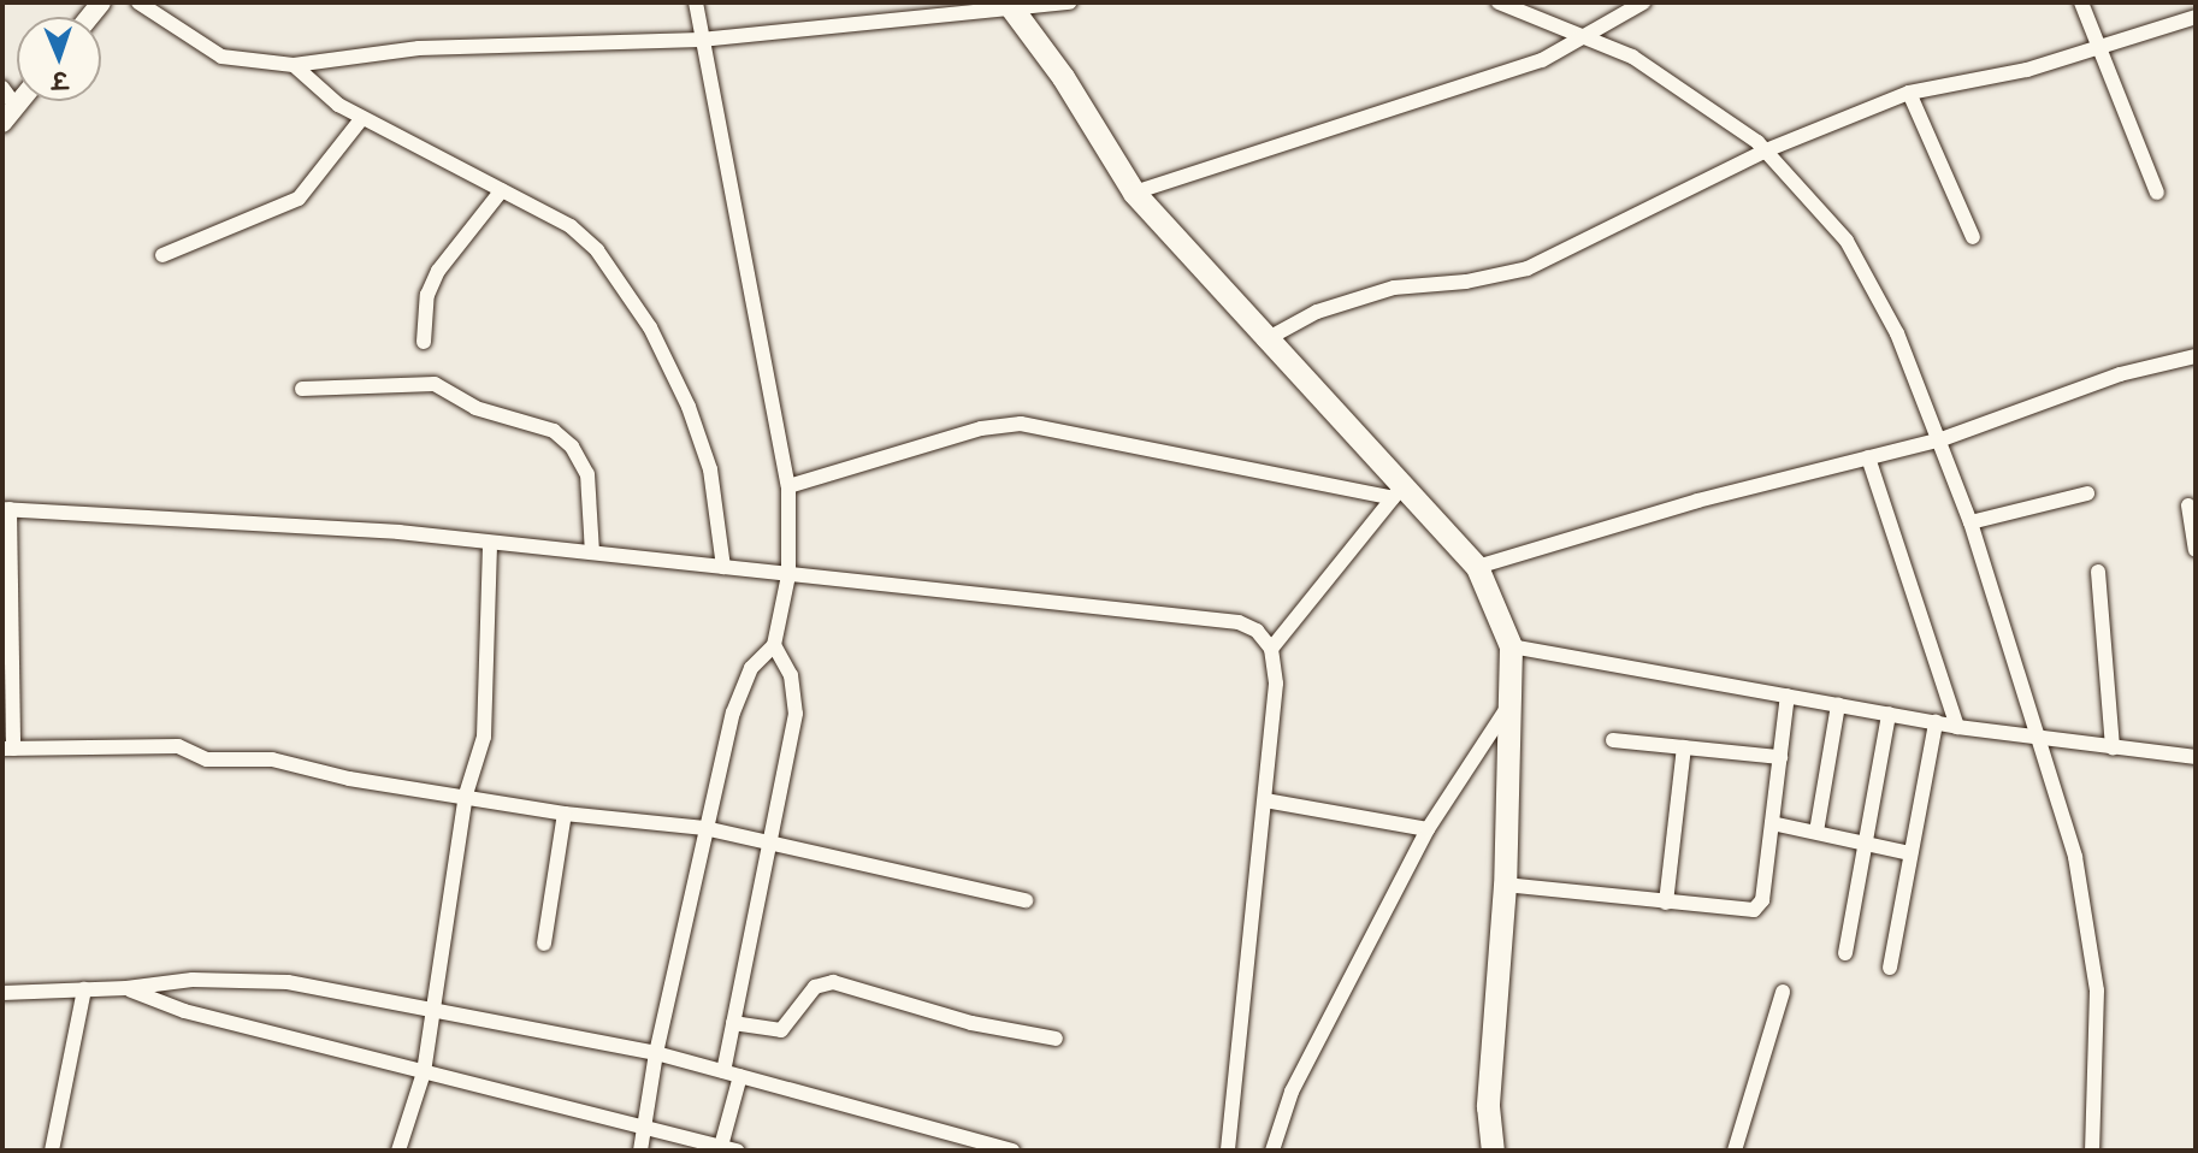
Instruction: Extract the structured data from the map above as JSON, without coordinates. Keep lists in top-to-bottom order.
{
  "north": "bottom"
}
